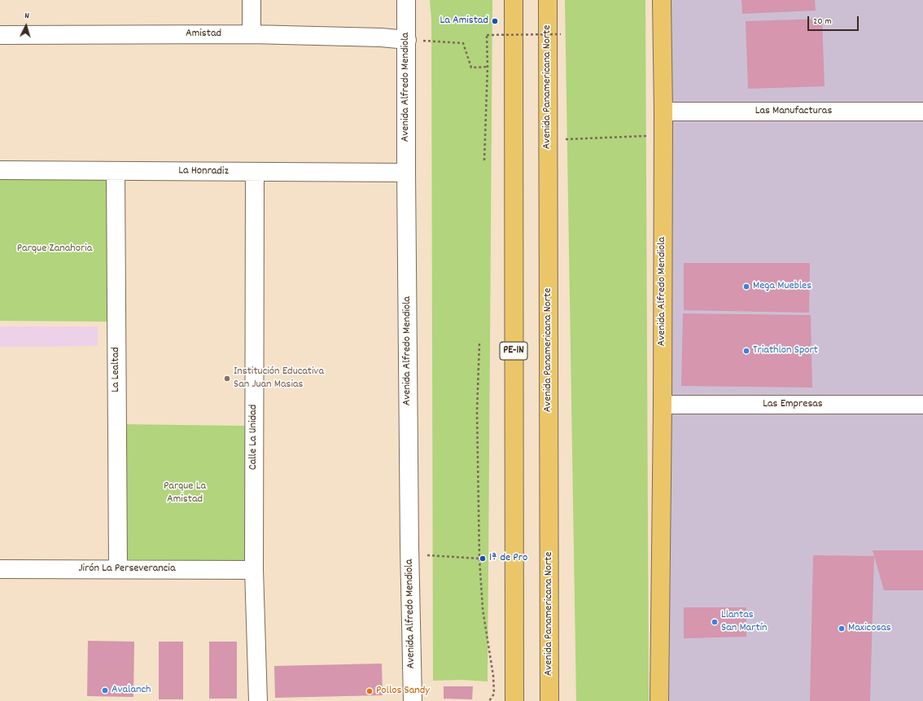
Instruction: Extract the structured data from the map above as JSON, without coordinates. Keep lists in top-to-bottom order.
{
  "streets": {
    "main road": ["Avenida Alfredo Mendiola", "Avenida Panamericana Norte", "PE-1N"],
    "street": [
      "Amistad",
      "Las Manufacturas",
      "La Honradiz",
      "La Lealtad",
      "Las Empresas",
      "Calle La Unidad",
      "Jirón La Perseverancia"
    ]
  },
  "crossings": [
    ["Amistad", "Avenida Alfredo Mendiola"],
    ["Avenida Alfredo Mendiola", "Las Manufacturas"],
    ["Avenida Alfredo Mendiola", "La Honradiz"],
    ["Avenida Alfredo Mendiola", "Las Empresas"],
    ["La Honradiz", "La Lealtad"],
    ["La Honradiz", "Calle La Unidad"],
    ["La Lealtad", "Jirón La Perseverancia"],
    ["Calle La Unidad", "Jirón La Perseverancia"]
  ],
  "parks": ["Parque Zanahoria", "Parque La Amistad"],
  "places": [
    "La Amistad",
    "Mega Muebles",
    "Triathlon Sport",
    "Institución Educativa San Juan Masias",
    "1ª de Pro",
    "Llantas San Martín",
    "Maxicosas",
    "Avalanch",
    "Pollos Sandy"
  ],
  "scale_bar": "20 m",
  "north": "top"
}
